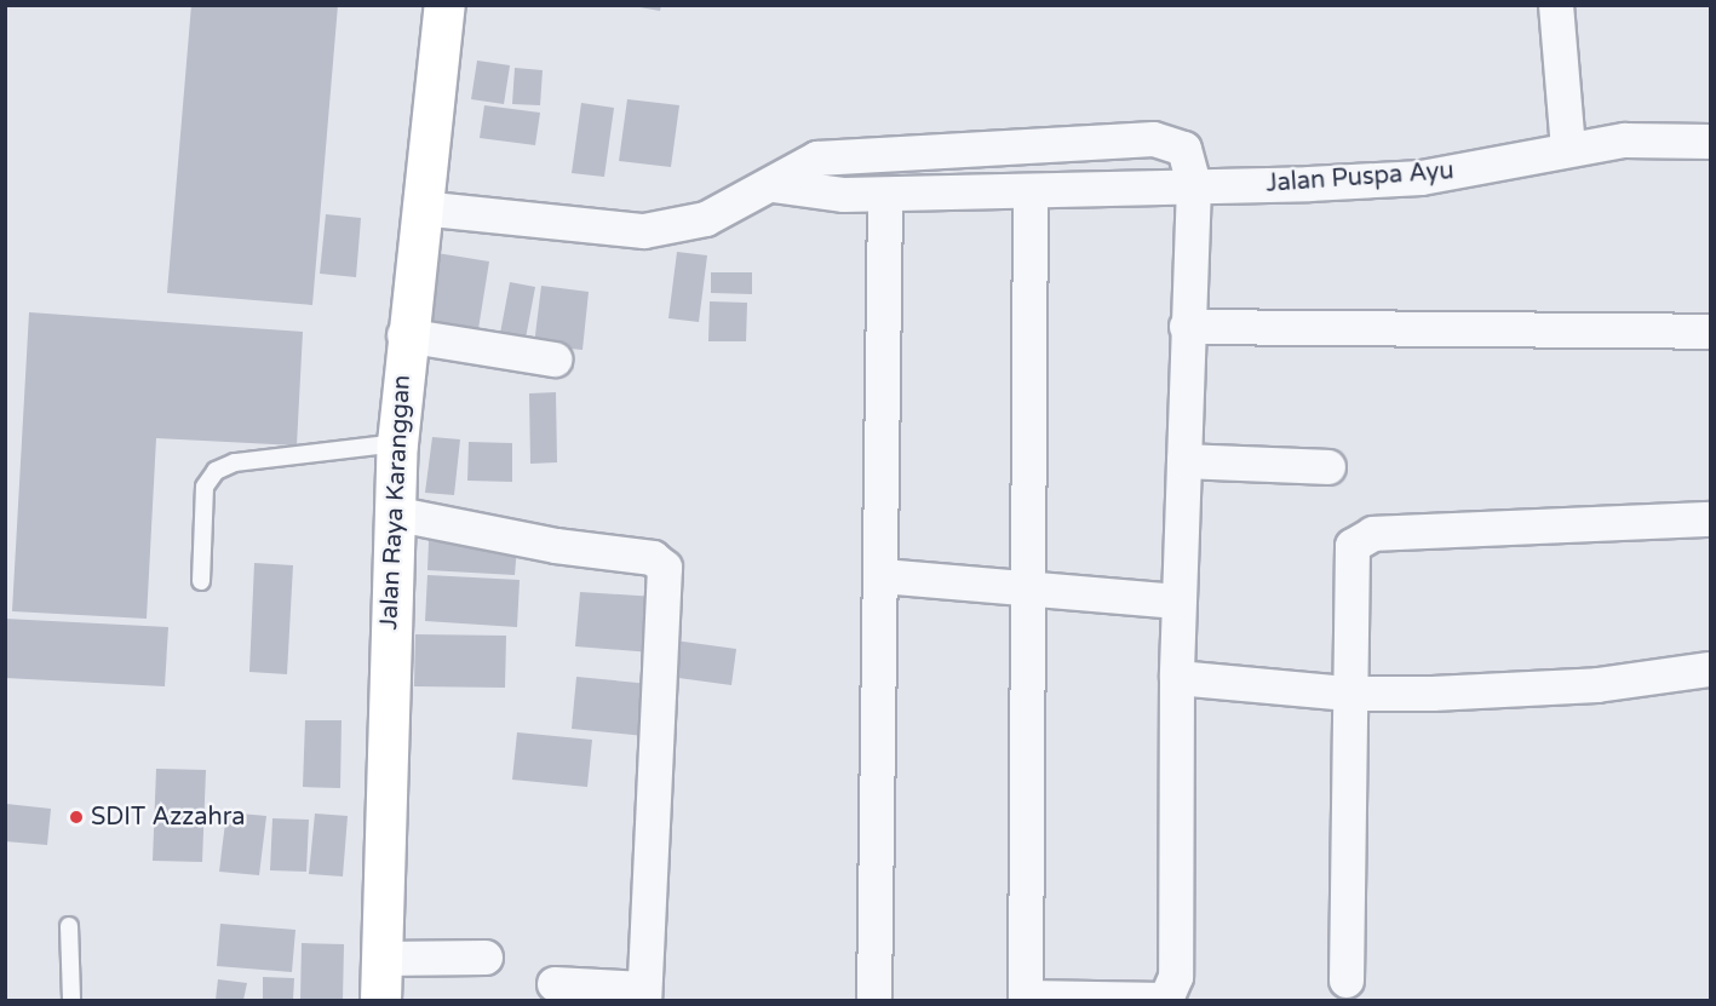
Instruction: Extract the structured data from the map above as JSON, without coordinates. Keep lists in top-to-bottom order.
{
  "streets": {
    "street": ["Jalan Puspa Ayu", "Jalan Raya Karanggan"]
  },
  "places": ["SDIT Azzahra"]
}
